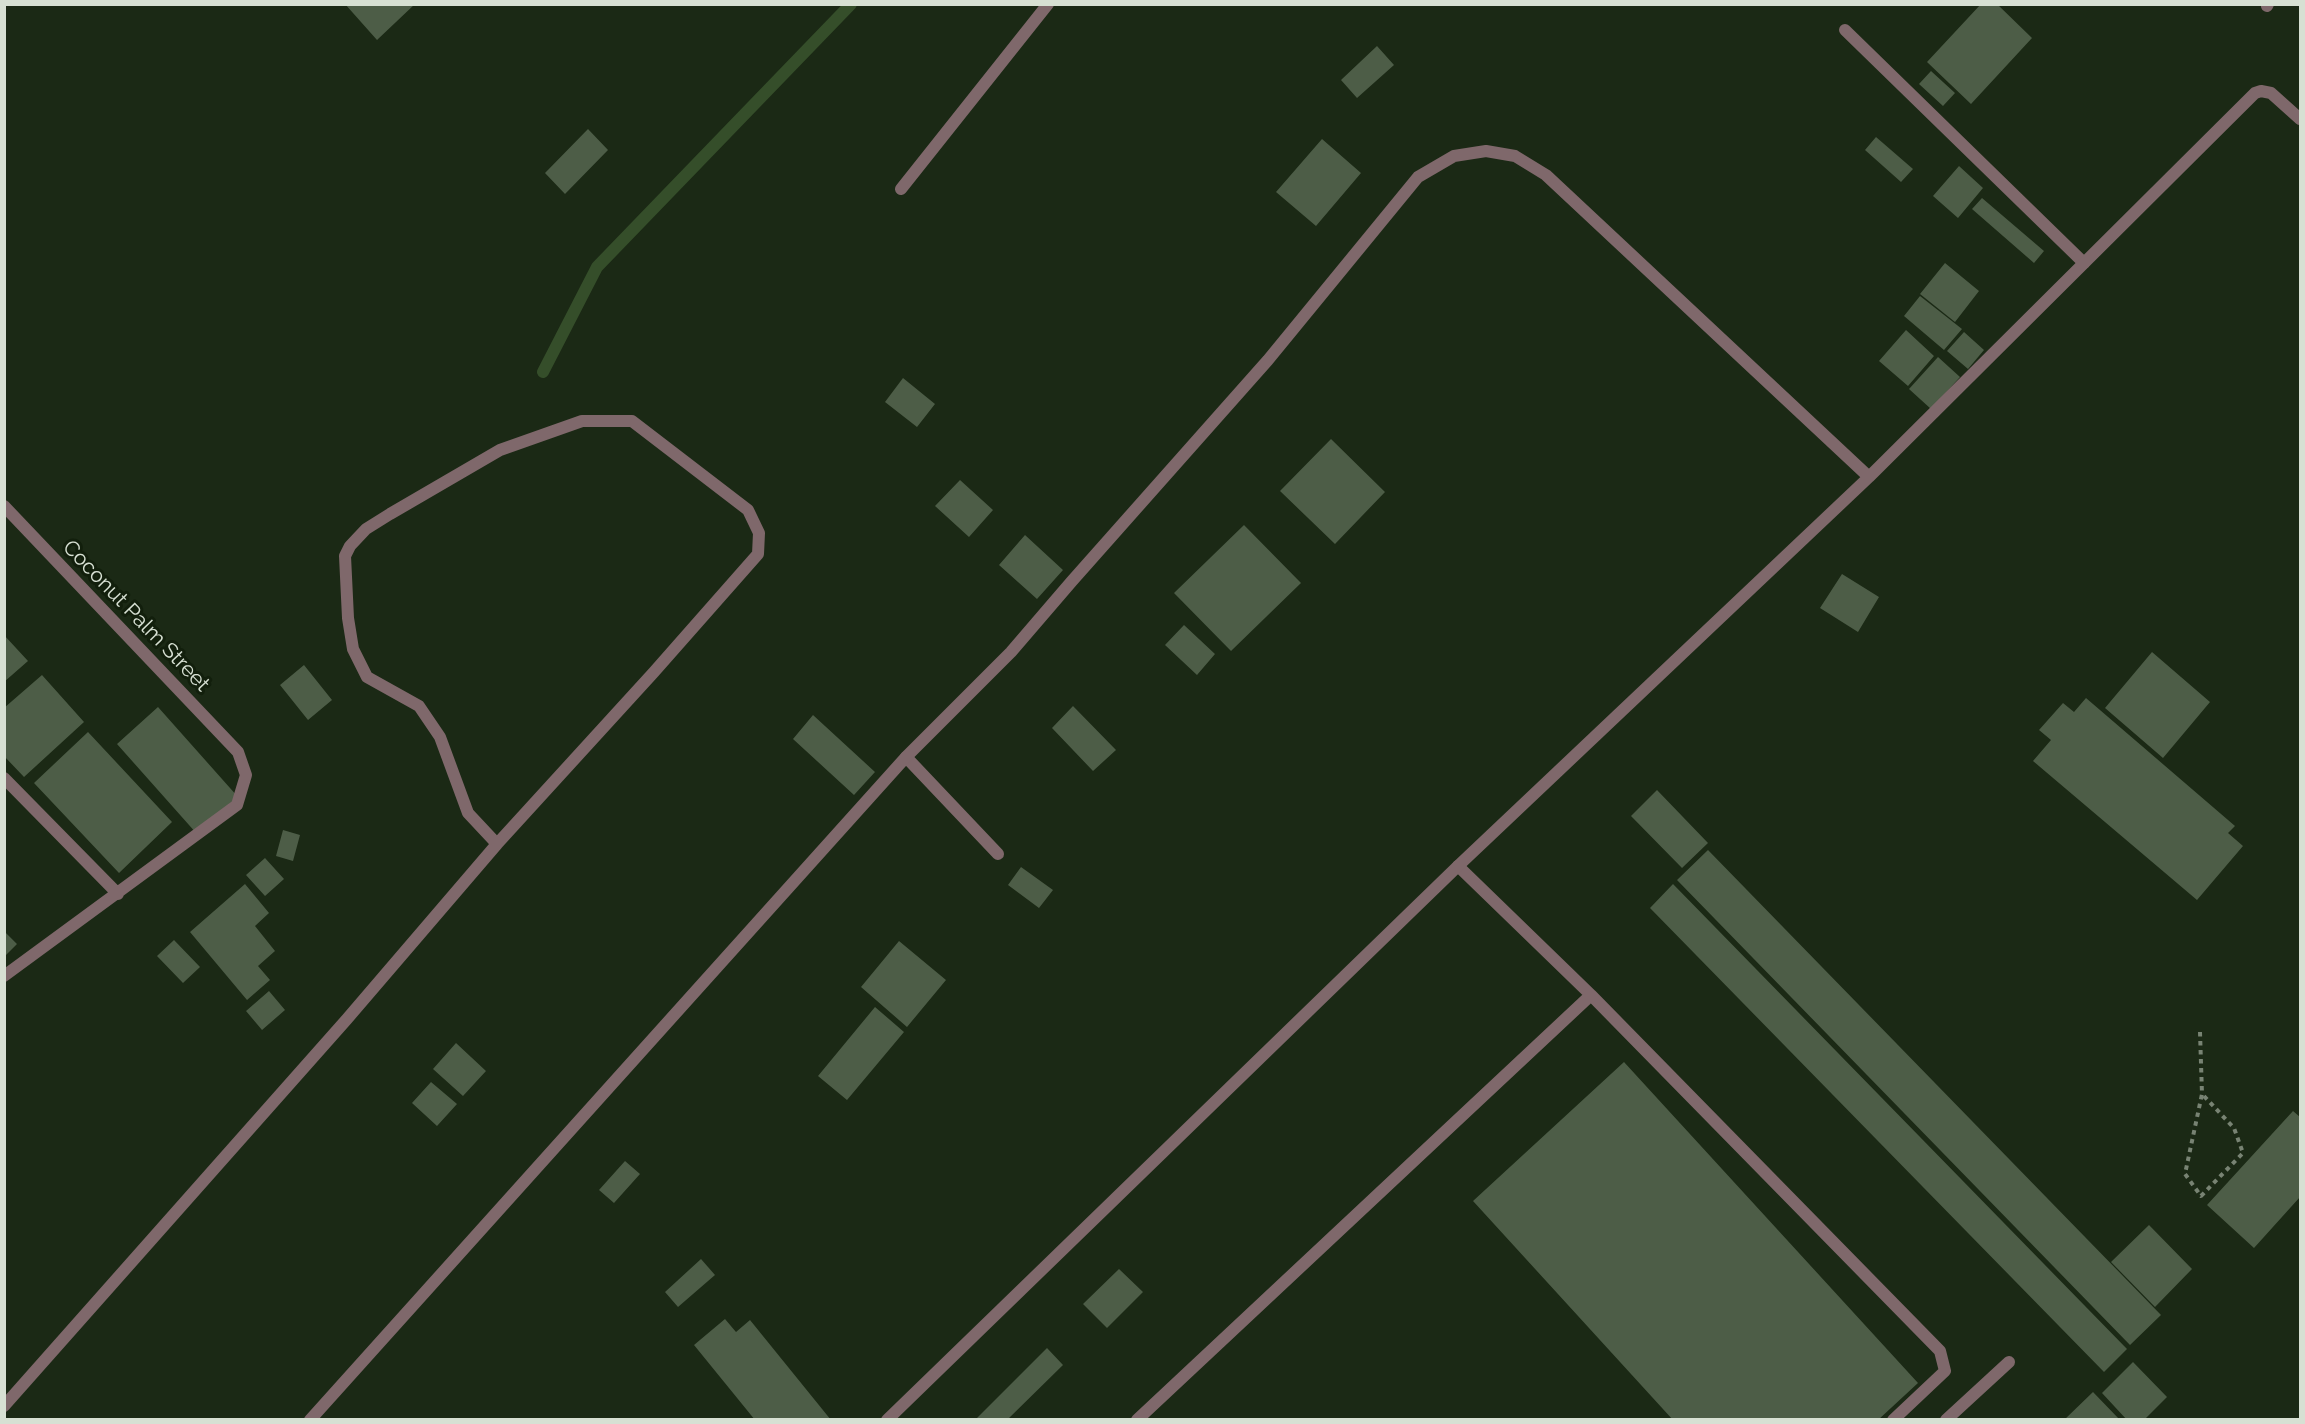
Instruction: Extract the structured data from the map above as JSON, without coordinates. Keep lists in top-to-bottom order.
{
  "streets": {
    "street": ["Coconut Palm Street"]
  }
}
